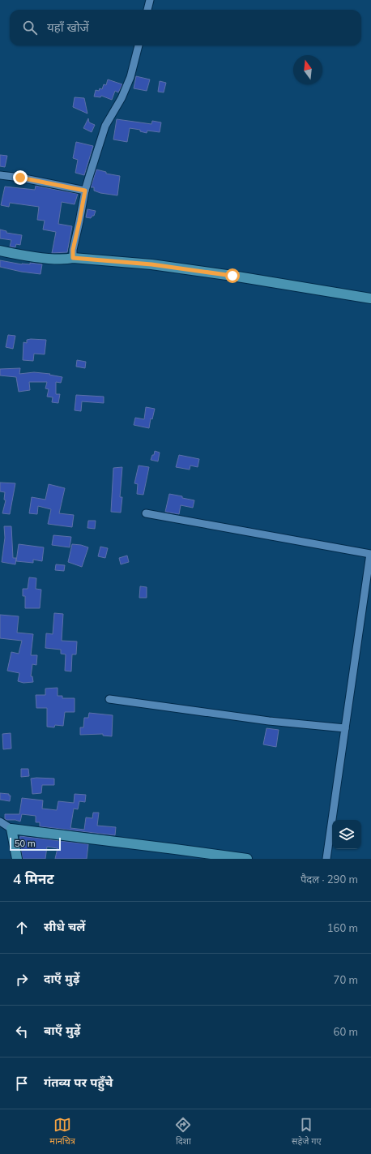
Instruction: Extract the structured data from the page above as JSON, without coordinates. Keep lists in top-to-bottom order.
{
  "scale_bar": "50 m",
  "north": "top",
  "page": {
    "search": "यहाँ खोजें",
    "scale": "50 m",
    "heading": ["4 मिनट", "पैदल · 290 m"],
    "list": [
      ["सीधे चलें", "160 m"],
      ["दाएँ मुड़ें", "70 m"],
      ["बाएँ मुड़ें", "60 m"],
      "गंतव्य पर पहुँचे"
    ],
    "nav": ["मानचित्र", "दिशा", "सहेजे गए"]
  }
}
